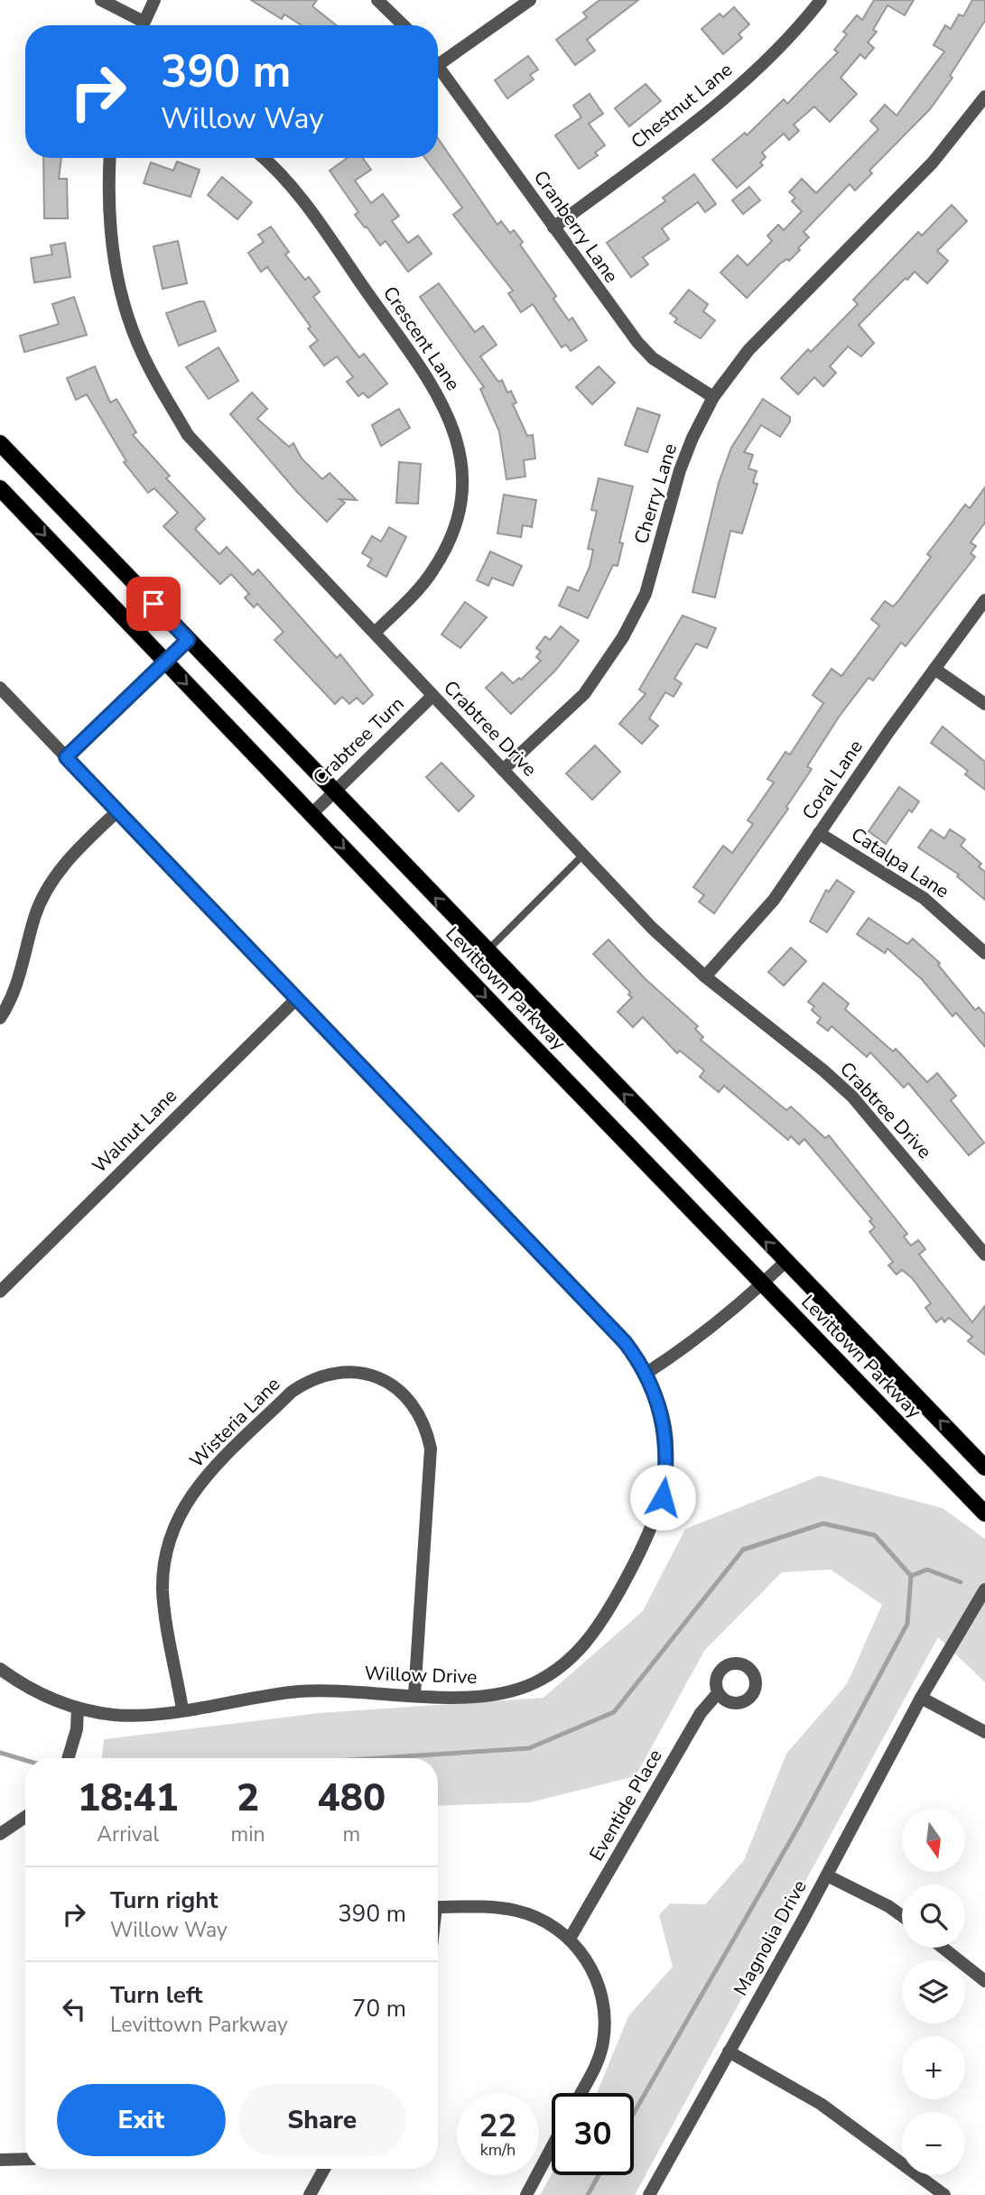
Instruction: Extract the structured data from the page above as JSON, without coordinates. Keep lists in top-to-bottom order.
{
  "streets": {
    "main road": ["Levittown Parkway"],
    "street": [
      "Chestnut Lane",
      "Cranberry Lane",
      "Crescent Lane",
      "Cherry Lane",
      "Crabtree Drive",
      "Crabtree Turn",
      "Coral Lane",
      "Catalpa Lane",
      "Walnut Lane",
      "Wisteria Lane",
      "Willow Drive",
      "Eventide Place",
      "Magnolia Drive"
    ]
  },
  "crossings": [
    ["Chestnut Lane", "Cranberry Lane"],
    ["Cranberry Lane", "Cherry Lane"],
    ["Crescent Lane", "Crabtree Drive"],
    ["Cherry Lane", "Crabtree Drive"],
    ["Crabtree Drive", "Crabtree Turn"],
    ["Crabtree Drive", "Coral Lane"],
    ["Crabtree Turn", "Levittown Parkway"],
    ["Coral Lane", "Catalpa Lane"],
    ["Walnut Lane", "Willow Drive"],
    ["Wisteria Lane", "Willow Drive"]
  ],
  "north": "bottom",
  "page": {
    "turn": ["390 m", "Willow Way"],
    "eta": [
      "18:41",
      "Arrival",
      "2",
      "min",
      "480",
      "m"
    ],
    "map_buttons": ["+", "−"],
    "list": [
      {
        "name": "Turn right",
        "note": "Willow Way",
        "value": "390 m"
      },
      {
        "name": "Turn left",
        "note": "Levittown Parkway",
        "value": "70 m"
      }
    ],
    "buttons": ["Exit", "Share"],
    "speed": "22 km/h",
    "limit": "30"
  }
}
